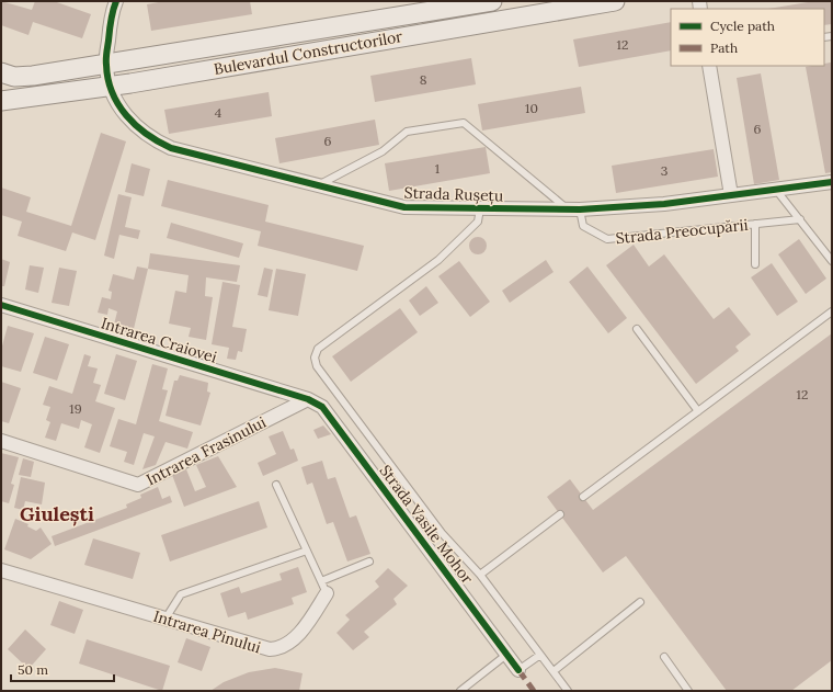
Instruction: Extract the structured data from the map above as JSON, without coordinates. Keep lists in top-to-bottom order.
{
  "streets": {
    "street": [
      "Bulevardul Constructorilor",
      "Strada Rușețu",
      "Intrarea Craiovei",
      "Intrarea Frasinului",
      "Strada Vasile Mohor",
      "Intrarea Pinului"
    ],
    "lane": ["Strada Preocupării"]
  },
  "crossings": [
    ["Bulevardul Constructorilor", "Strada Rușețu"],
    ["Strada Rușețu", "Strada Preocupării"],
    ["Intrarea Craiovei", "Intrarea Frasinului"],
    ["Intrarea Craiovei", "Strada Vasile Mohor"],
    ["Intrarea Frasinului", "Strada Vasile Mohor"]
  ],
  "districts": ["Giulești"],
  "house_numbers": [
    "12",
    "8",
    "10",
    "4",
    "6",
    "6",
    "1",
    "3",
    "12",
    "19"
  ],
  "legend": ["Cycle path", "Path"],
  "scale_bar": "50 m"
}
